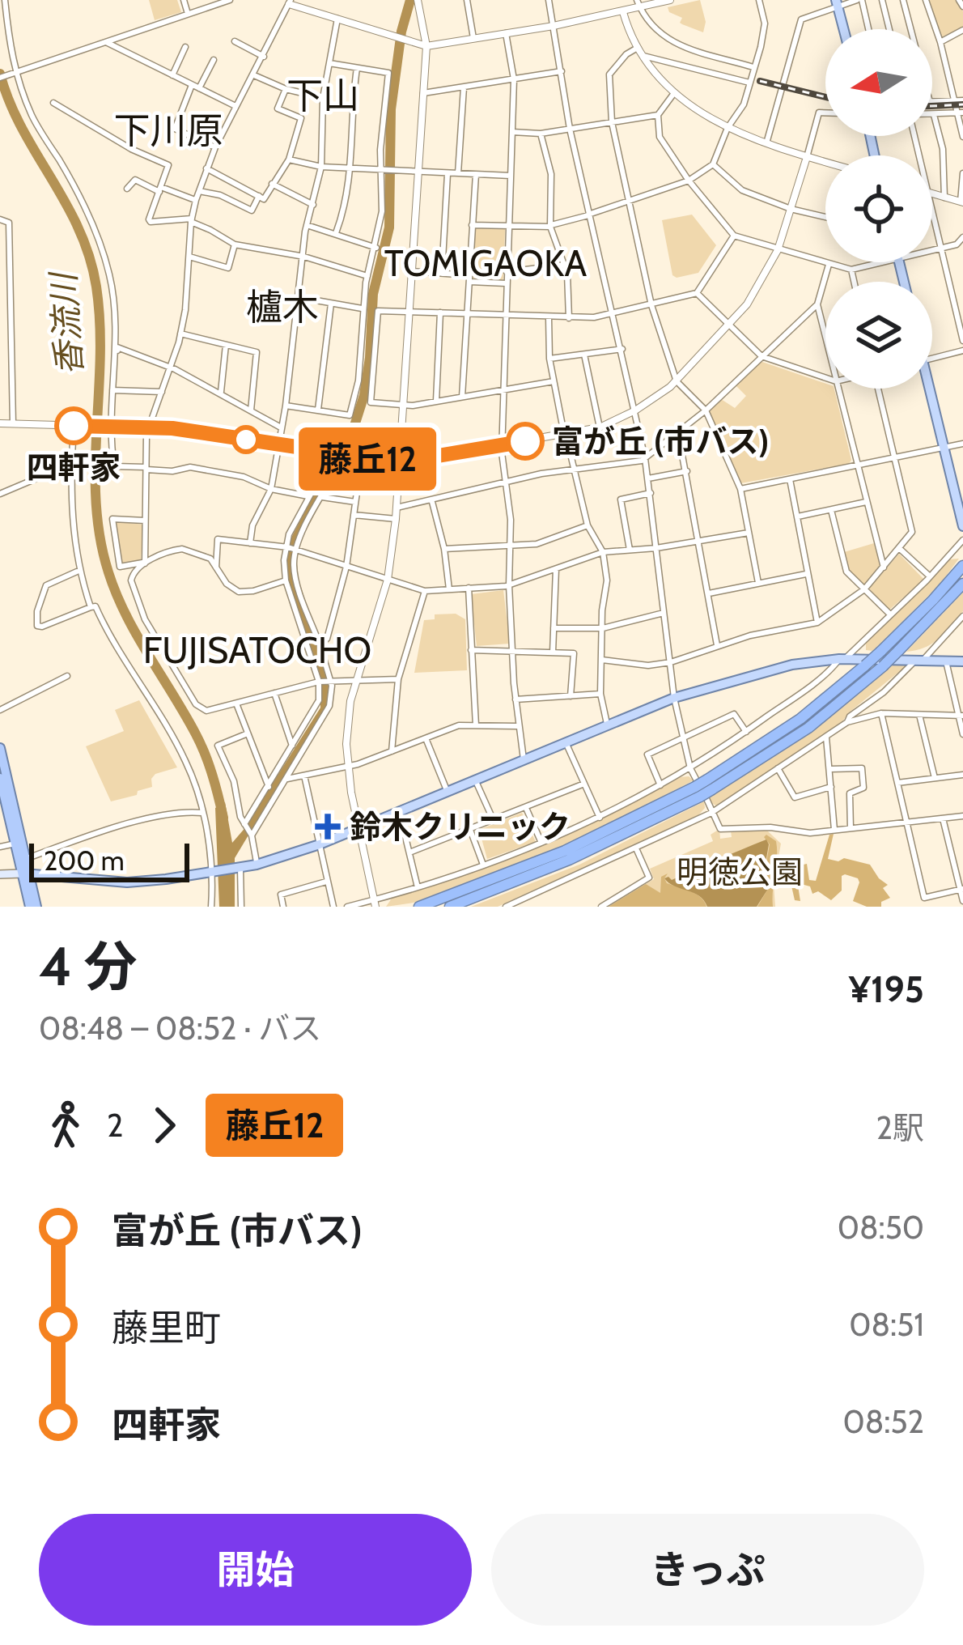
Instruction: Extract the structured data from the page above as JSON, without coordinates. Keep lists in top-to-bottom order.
{
  "districts": [
    "下山",
    "下川原",
    "TOMIGAOKA",
    "櫨木",
    "FUJISATOCHO"
  ],
  "water": ["香流川"],
  "parks": ["明徳公園"],
  "places": {
    "other": ["四軒家", "富が丘 (市バス)"],
    "health": ["鈴木クリニック"]
  },
  "lines": ["bus line 藤丘12"],
  "scale_bar": "200 m",
  "north": "left",
  "page": {
    "on_map": "藤丘12",
    "scale": "200 m",
    "heading": ["4 分", "08:48 – 08:52 · バス", "¥195"],
    "legs": ["2", "藤丘12", "2駅"],
    "list": [
      {
        "name": "富が丘 (市バス)",
        "value": "08:50"
      },
      {
        "name": "藤里町",
        "value": "08:51"
      },
      {
        "name": "四軒家",
        "value": "08:52"
      }
    ],
    "buttons": ["開始", "きっぷ"]
  }
}
